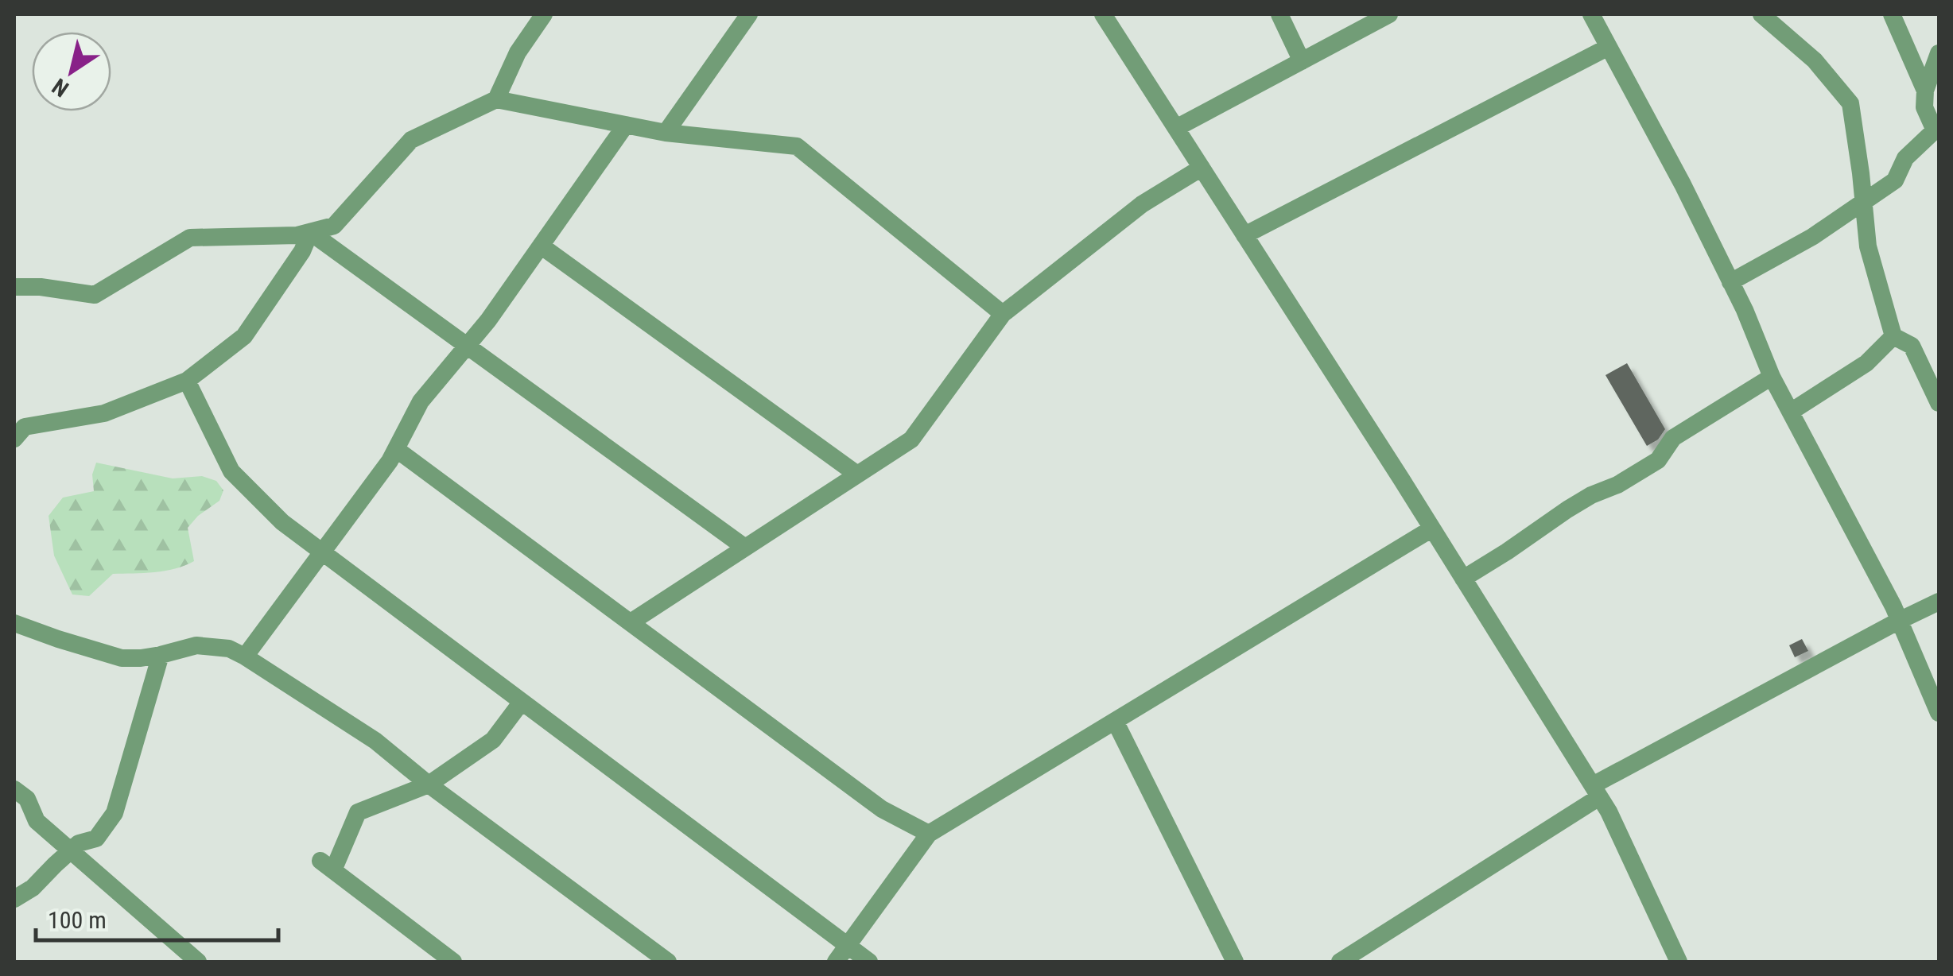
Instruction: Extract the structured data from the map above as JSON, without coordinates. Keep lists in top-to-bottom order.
{
  "scale_bar": "100 m",
  "north": "bottom left"
}
